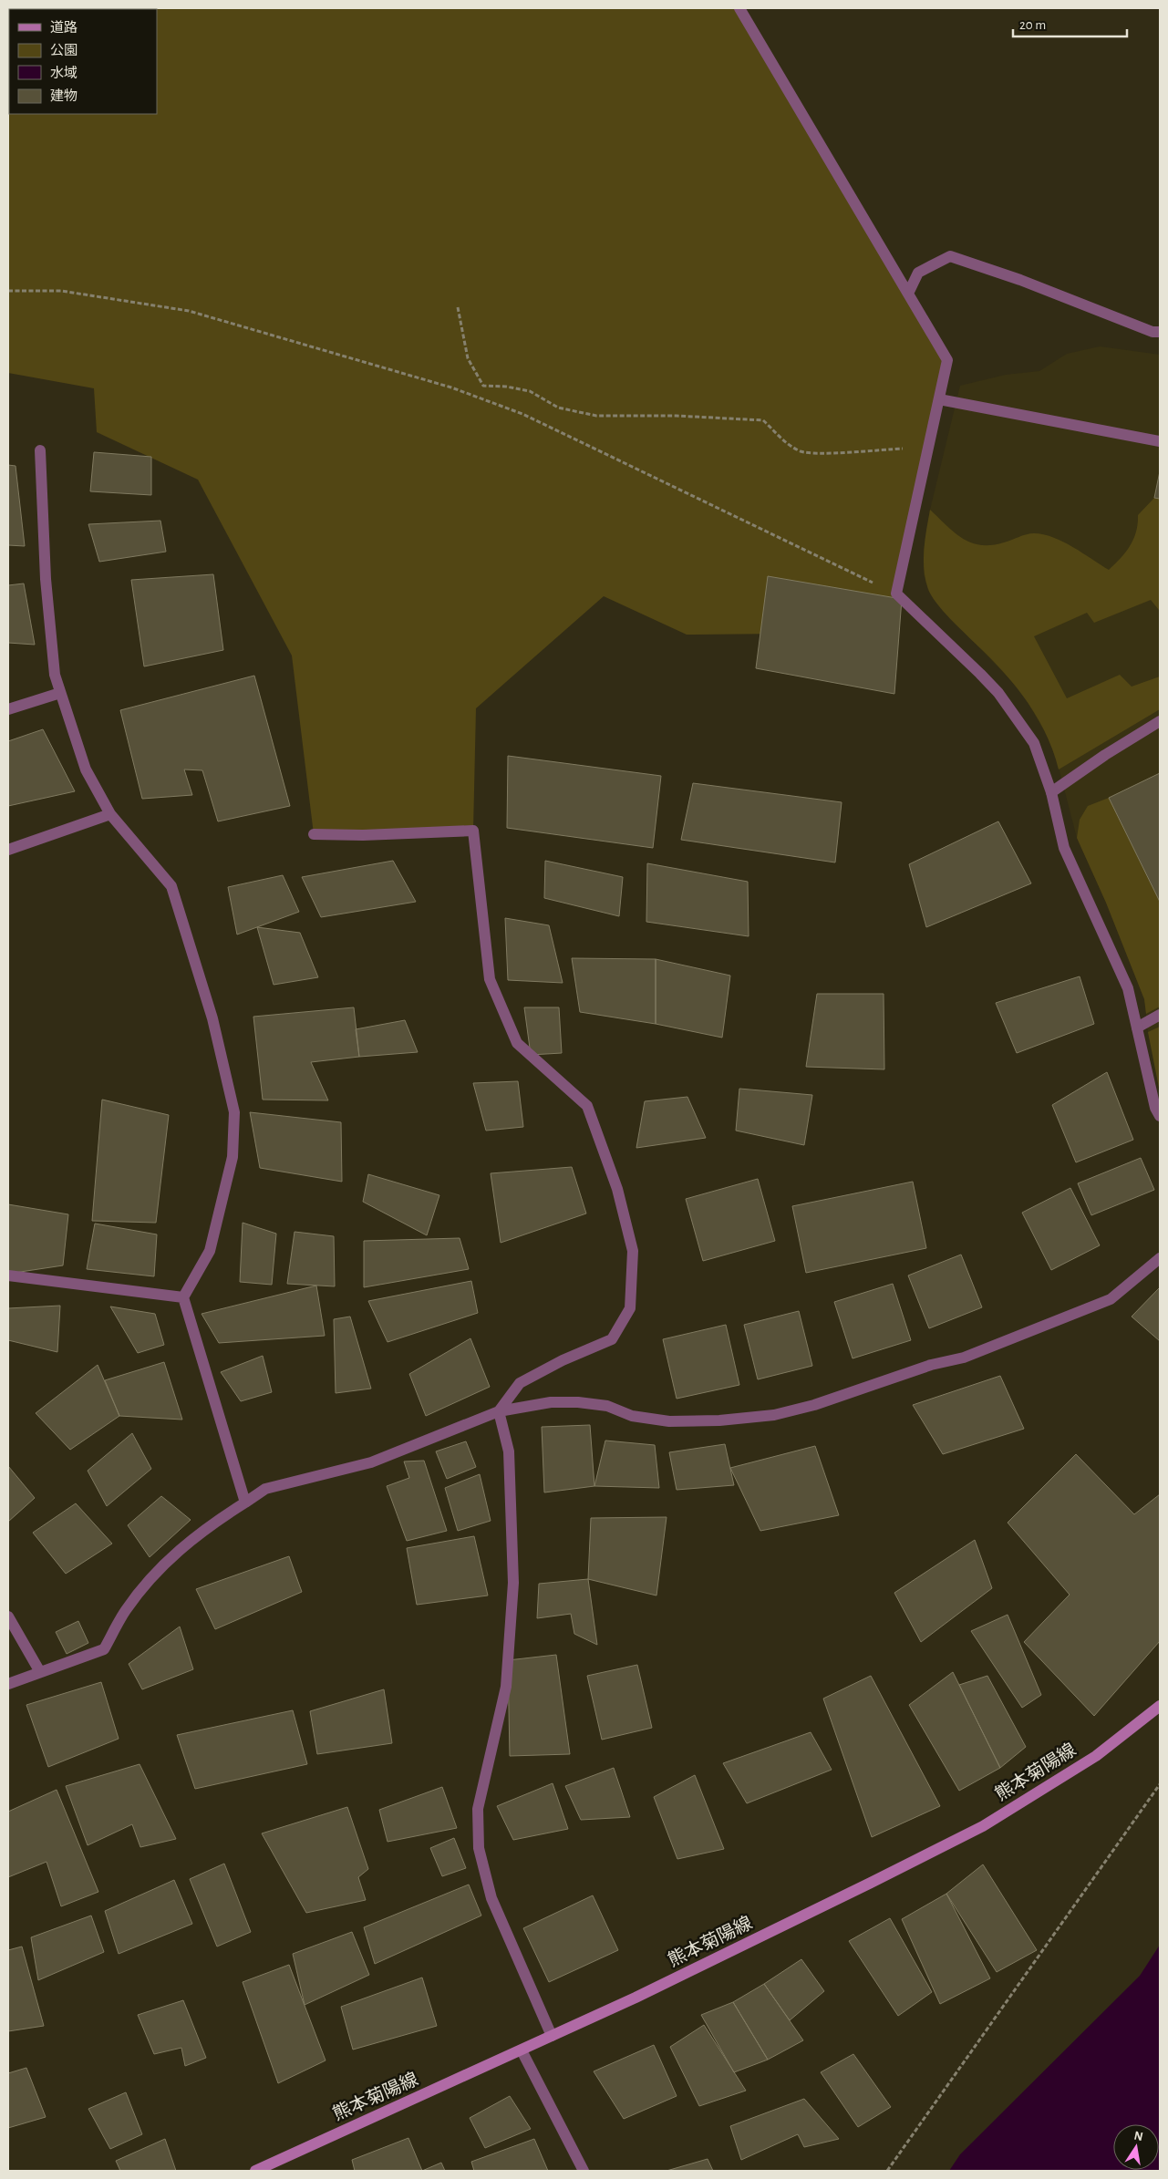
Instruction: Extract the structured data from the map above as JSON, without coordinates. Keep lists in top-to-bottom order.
{
  "streets": {
    "main road": ["熊本菊陽線"]
  },
  "legend": [
    "道路",
    "公園",
    "水域",
    "建物"
  ],
  "scale_bar": "20 m",
  "north": "top"
}
